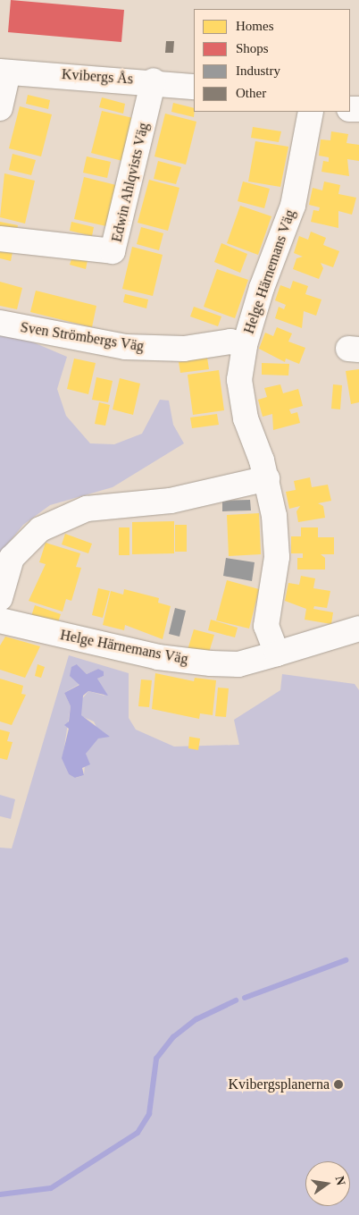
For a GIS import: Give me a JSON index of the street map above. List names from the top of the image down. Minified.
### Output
{"streets":{"street":["Kvibergs Ås","Edwin Ahlqvists Väg","Helge Härnemans Väg","Sven Strömbergs Väg"]},"crossings":[["Kvibergs Ås","Edwin Ahlqvists Väg"],["Helge Härnemans Väg","Sven Strömbergs Väg"]],"places":["Kvibergsplanerna"],"legend":["Homes","Shops","Industry","Other"],"north":"right"}
